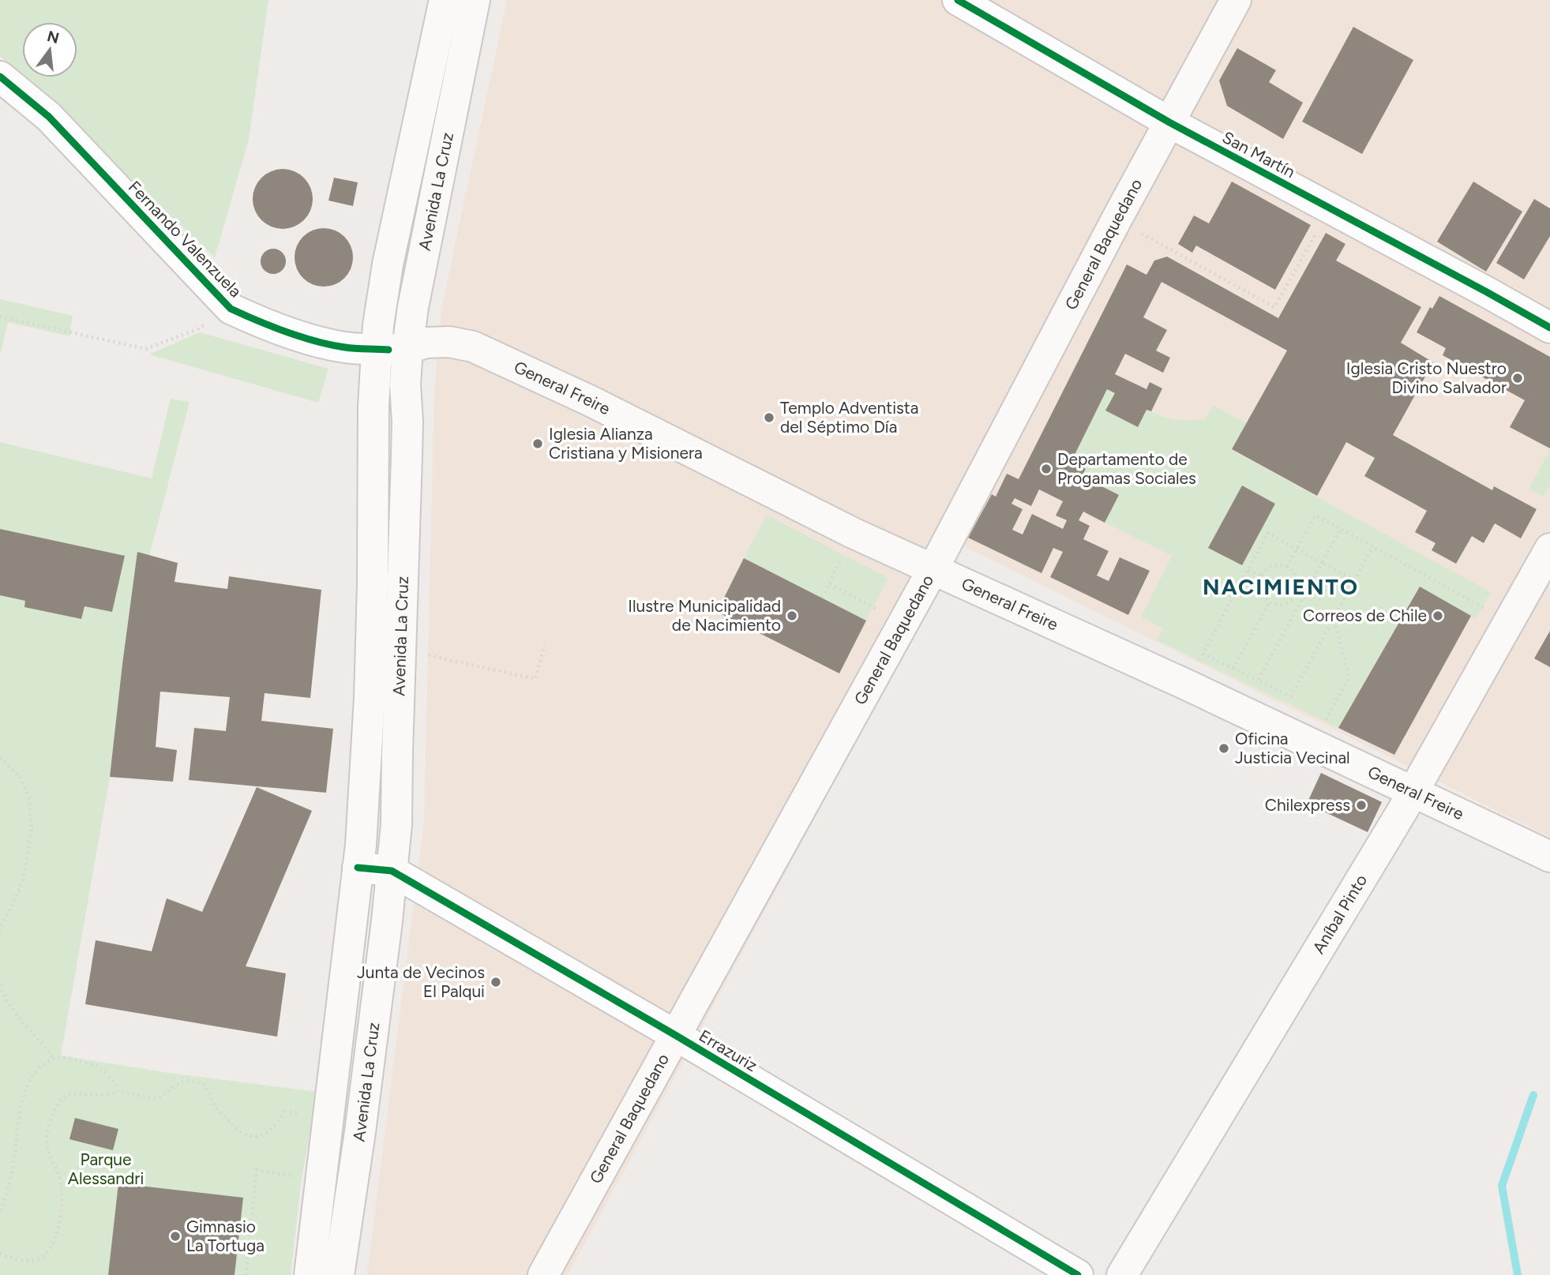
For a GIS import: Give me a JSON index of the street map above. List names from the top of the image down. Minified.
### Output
{"streets":{"main road":["Avenida La Cruz","General Baquedano","General Freire","Aníbal Pinto"],"street":["San Martín","Fernando Valenzuela","Errazuriz"]},"crossings":[["San Martín","General Baquedano"],["Avenida La Cruz","Fernando Valenzuela"],["Avenida La Cruz","General Freire"],["Avenida La Cruz","Errazuriz"],["Fernando Valenzuela","General Freire"],["General Baquedano","General Freire"],["General Baquedano","Errazuriz"],["General Freire","Aníbal Pinto"]],"districts":["NACIMIENTO"],"parks":["Parque Alessandri"],"places":["Iglesia Cristo Nuestro Divino Salvador","Templo Adventista del Séptimo Día","Iglesia Alianza Cristiana y Misionera","Departamento de Progamas Sociales","Ilustre Municipalidad de Nacimiento","Correos de Chile","Oficina Justicia Vecinal","Chilexpress","Junta de Vecinos El Palqui","Gimnasio La Tortuga"],"north":"top"}
